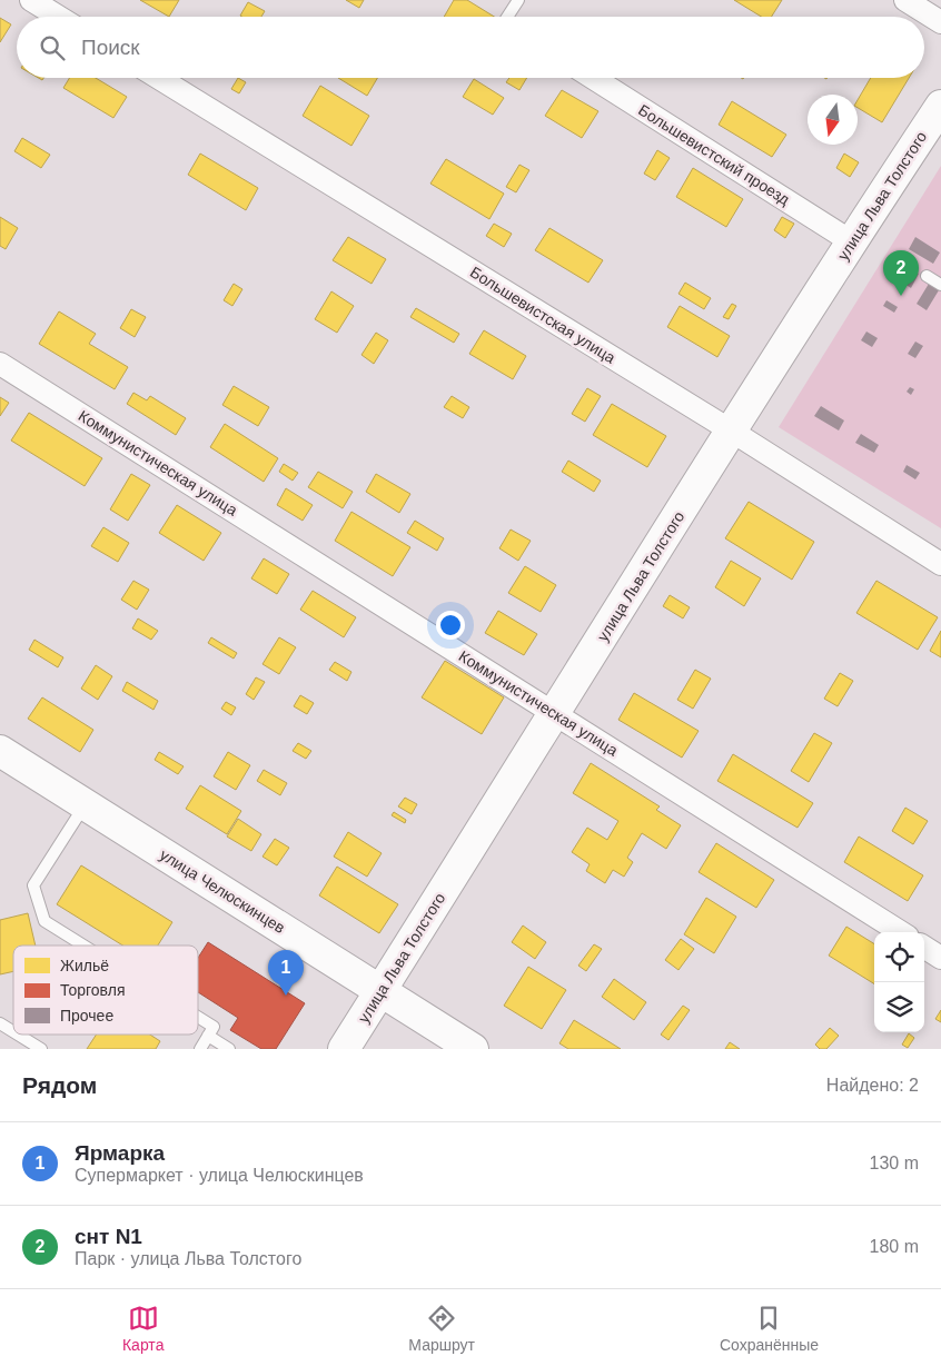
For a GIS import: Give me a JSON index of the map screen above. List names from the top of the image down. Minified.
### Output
{"streets":{"street":["Большевистский проезд","улица Льва Толстого","Большевистская улица","Коммунистическая улица","улица Челюскинцев"]},"crossings":[["Большевистский проезд","улица Льва Толстого"],["улица Льва Толстого","Большевистская улица"],["улица Льва Толстого","Коммунистическая улица"],["улица Льва Толстого","улица Челюскинцев"]],"legend":["Жильё","Торговля","Прочее"],"north":"bottom","page":{"search":"Поиск","pins":["2","1"],"heading":["Рядом","Найдено: 2"],"list":[{"mark":"1","name":"Ярмарка","note":"Супермаркет · улица Челюскинцев","value":"130 m"},{"mark":"2","name":"снт N1","note":"Парк · улица Льва Толстого","value":"180 m"}],"nav":["Карта","Маршрут","Сохранённые"]}}
